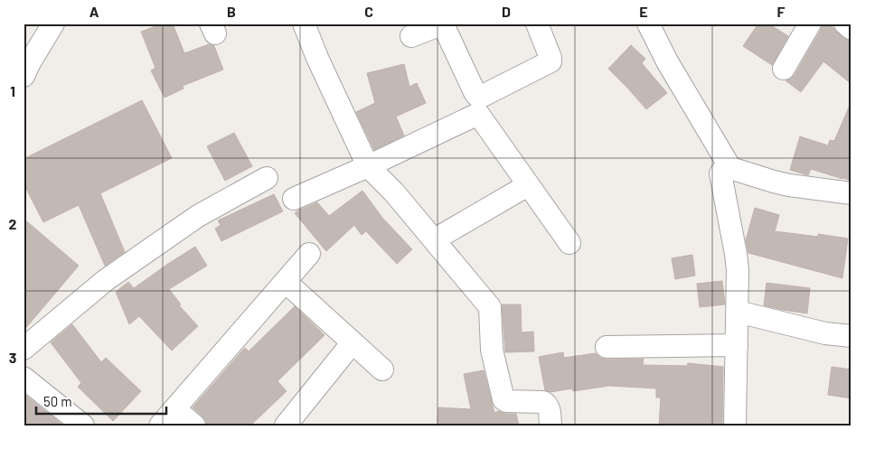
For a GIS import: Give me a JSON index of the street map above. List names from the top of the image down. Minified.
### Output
{"scale_bar":"50 m","grid":{"columns":["A","B","C","D","E","F"],"rows":["1","2","3"]}}
